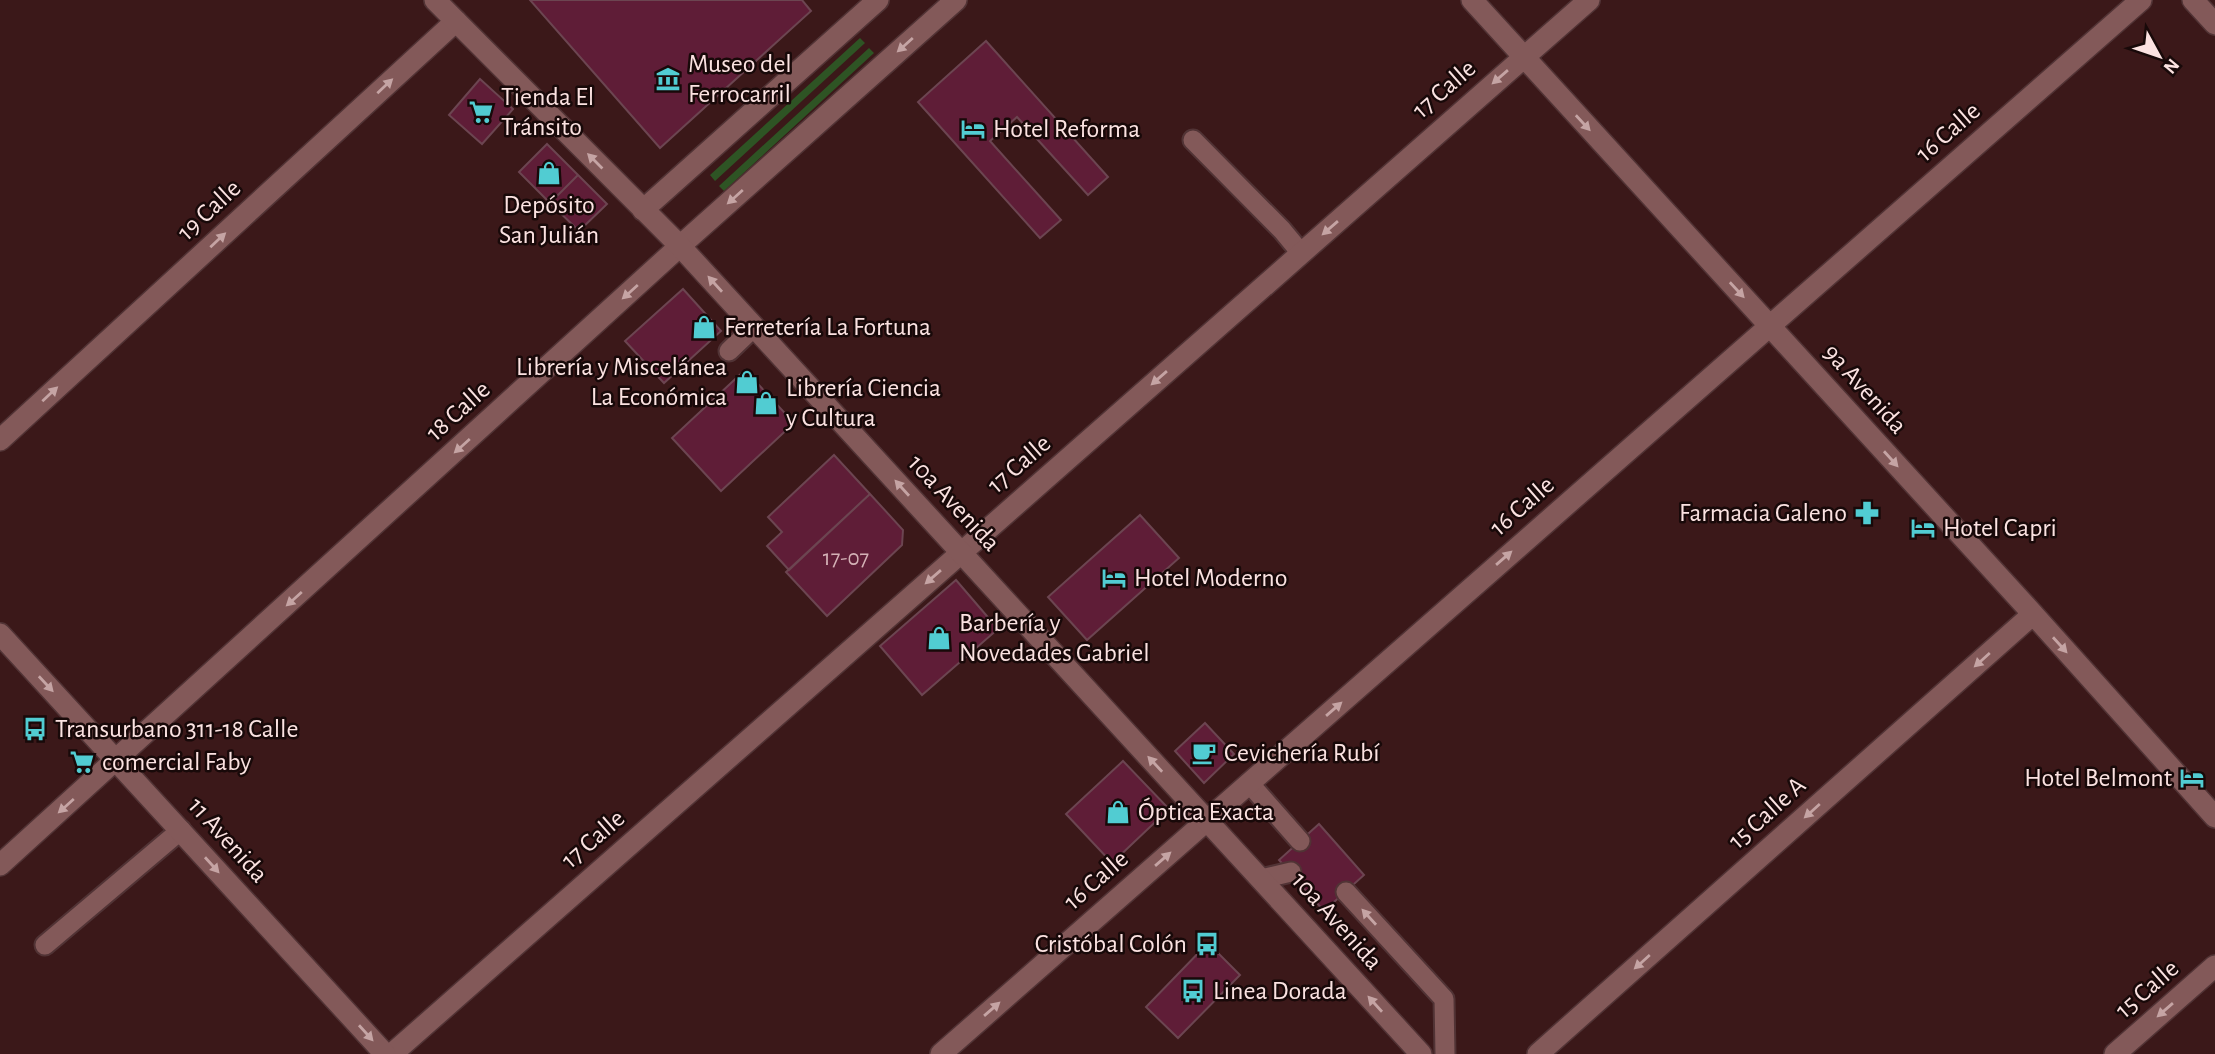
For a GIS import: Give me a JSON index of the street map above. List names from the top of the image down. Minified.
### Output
{"streets":{"street":["17 Calle","16 Calle","19 Calle","9a Avenida","18 Calle","10a Avenida","15 Calle A","11 Avenida","15 Calle"]},"crossings":[["17 Calle","9a Avenida"],["17 Calle","10a Avenida"],["16 Calle","9a Avenida"],["16 Calle","10a Avenida"],["19 Calle","10a Avenida"],["9a Avenida","15 Calle A"],["18 Calle","10a Avenida"],["18 Calle","11 Avenida"]],"one_way":["17 Calle","16 Calle","19 Calle","9a Avenida","18 Calle","10a Avenida","15 Calle A","11 Avenida","15 Calle"],"places":{"museum":["Museo del Ferrocarril"],"supermarket":["Tienda El Tránsito","comercial Faby"],"hotel":["Hotel Reforma","Hotel Capri","Hotel Moderno","Hotel Belmont"],"shop":["Depósito San Julián","Ferretería La Fortuna","Librería y Miscelánea La Económica","Librería Ciencia y Cultura","Barbería y Novedades Gabriel","Óptica Exacta"],"pharmacy":["Farmacia Galeno"],"bus stop":["Transurbano 311-18 Calle","Cristóbal Colón","Linea Dorada"],"cafe":["Cevichería Rubí"]},"house_numbers":["17-07"],"north":"bottom right"}
